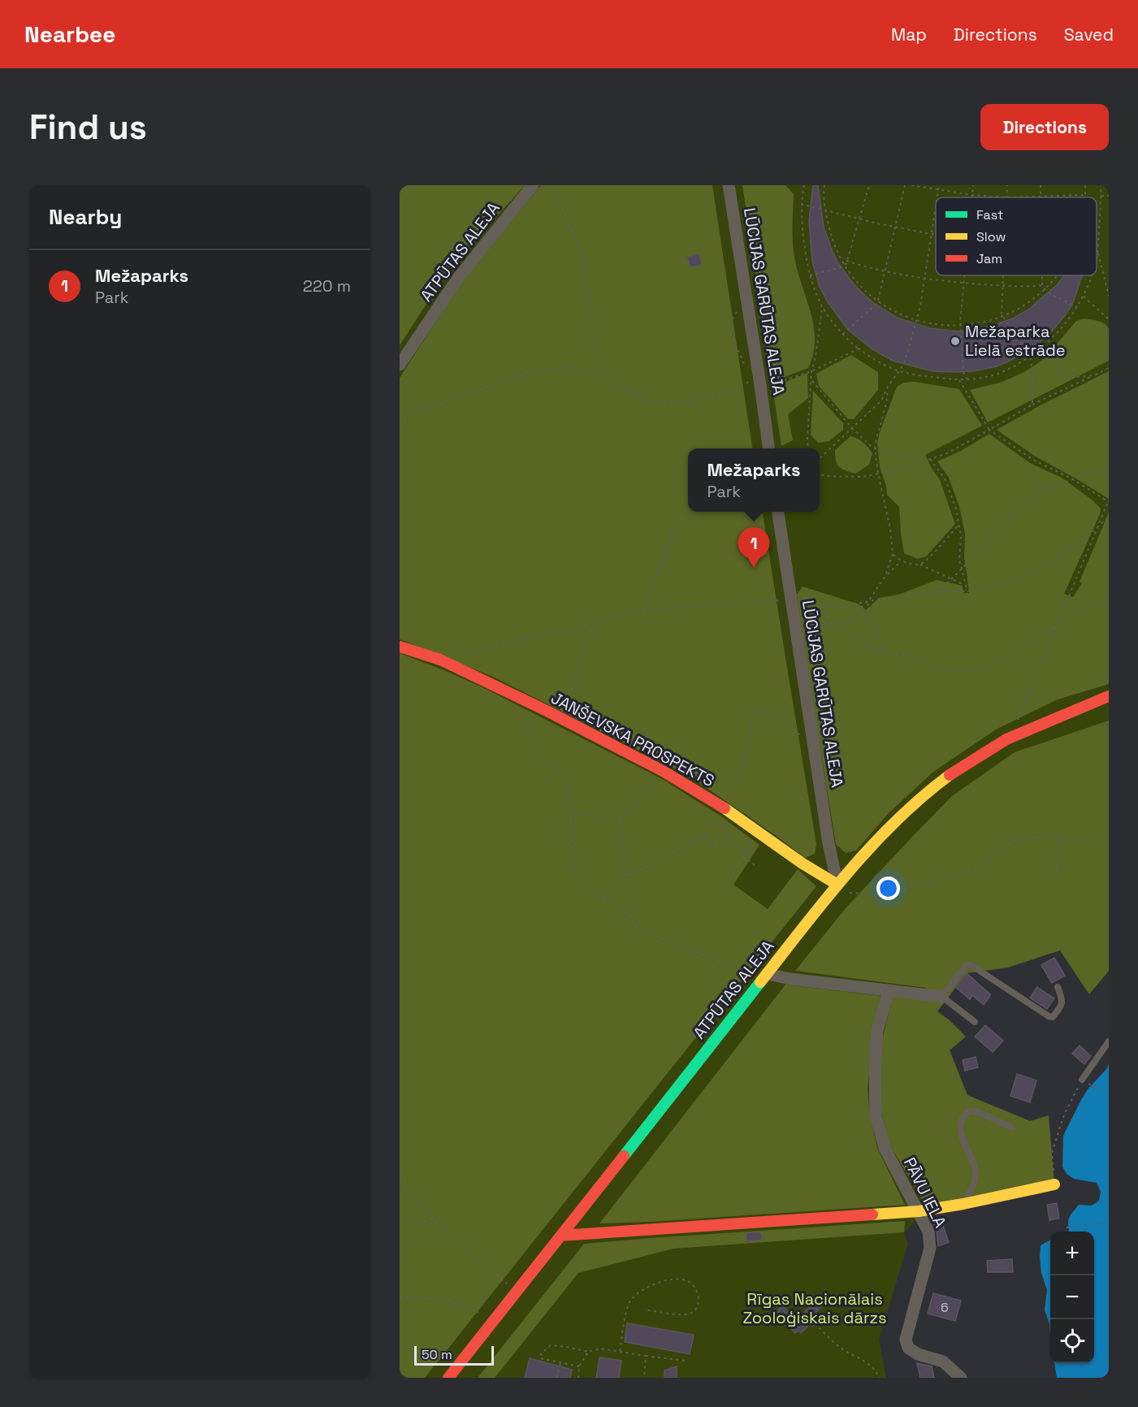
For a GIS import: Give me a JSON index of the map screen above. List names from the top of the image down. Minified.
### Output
{"streets":{"street":["ATPŪTAS ALEJA","LŪCIJAS GARŪTAS ALEJA","JANŠEVSKA PROSPEKTS","PĀVU IELA"]},"crossings":[["ATPŪTAS ALEJA","LŪCIJAS GARŪTAS ALEJA"],["ATPŪTAS ALEJA","JANŠEVSKA PROSPEKTS"],["LŪCIJAS GARŪTAS ALEJA","JANŠEVSKA PROSPEKTS"]],"parks":["Rīgas Nacionālais Zooloģiskais dārzs"],"places":["Mežaparka Lielā estrāde"],"house_numbers":["6"],"legend":["Fast","Slow","Jam"],"scale_bar":"50 m","page":{"header":"Nearbee","nav":["Map","Directions","Saved"],"buttons":"Directions","title":"Find us","heading":"Nearby","list":[{"mark":"1","name":"Mežaparks","note":"Park","value":"220 m"}],"popup":["Mežaparks","Park"],"pins":"1","map_buttons":["+","−"],"scale":"50 m"}}
